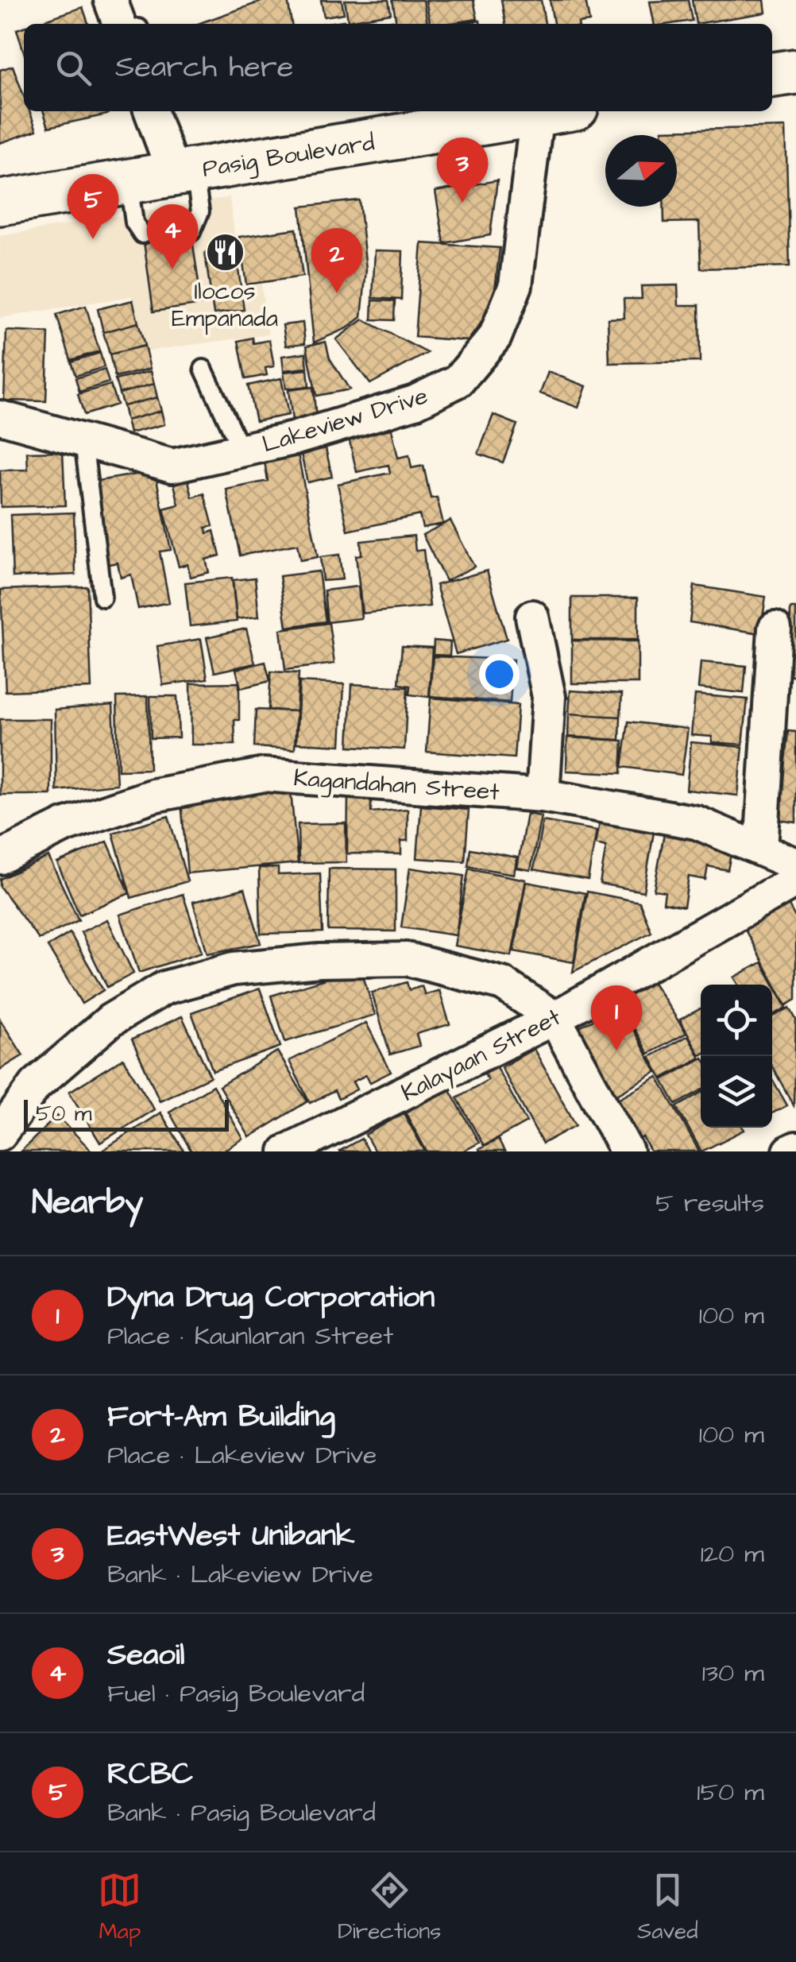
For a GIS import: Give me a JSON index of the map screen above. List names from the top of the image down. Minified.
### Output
{"streets":{"main road":["Pasig Boulevard"],"street":["Lakeview Drive","Kagandahan Street","Kalayaan Street"]},"places":{"restaurant":["Ilocos Empanada"]},"scale_bar":"50 m","north":"right","page":{"search":"Search here","pins":["3","5","4","2","1"],"scale":"50 m","heading":["Nearby","5 results"],"list":[{"mark":"1","name":"Dyna Drug Corporation","note":"Place · Kaunlaran Street","value":"100 m"},{"mark":"2","name":"Fort-Am Building","note":"Place · Lakeview Drive","value":"100 m"},{"mark":"3","name":"EastWest Unibank","note":"Bank · Lakeview Drive","value":"120 m"},{"mark":"4","name":"Seaoil","note":"Fuel · Pasig Boulevard","value":"130 m"},{"mark":"5","name":"RCBC","note":"Bank · Pasig Boulevard","value":"150 m"}],"nav":["Map","Directions","Saved"]}}
